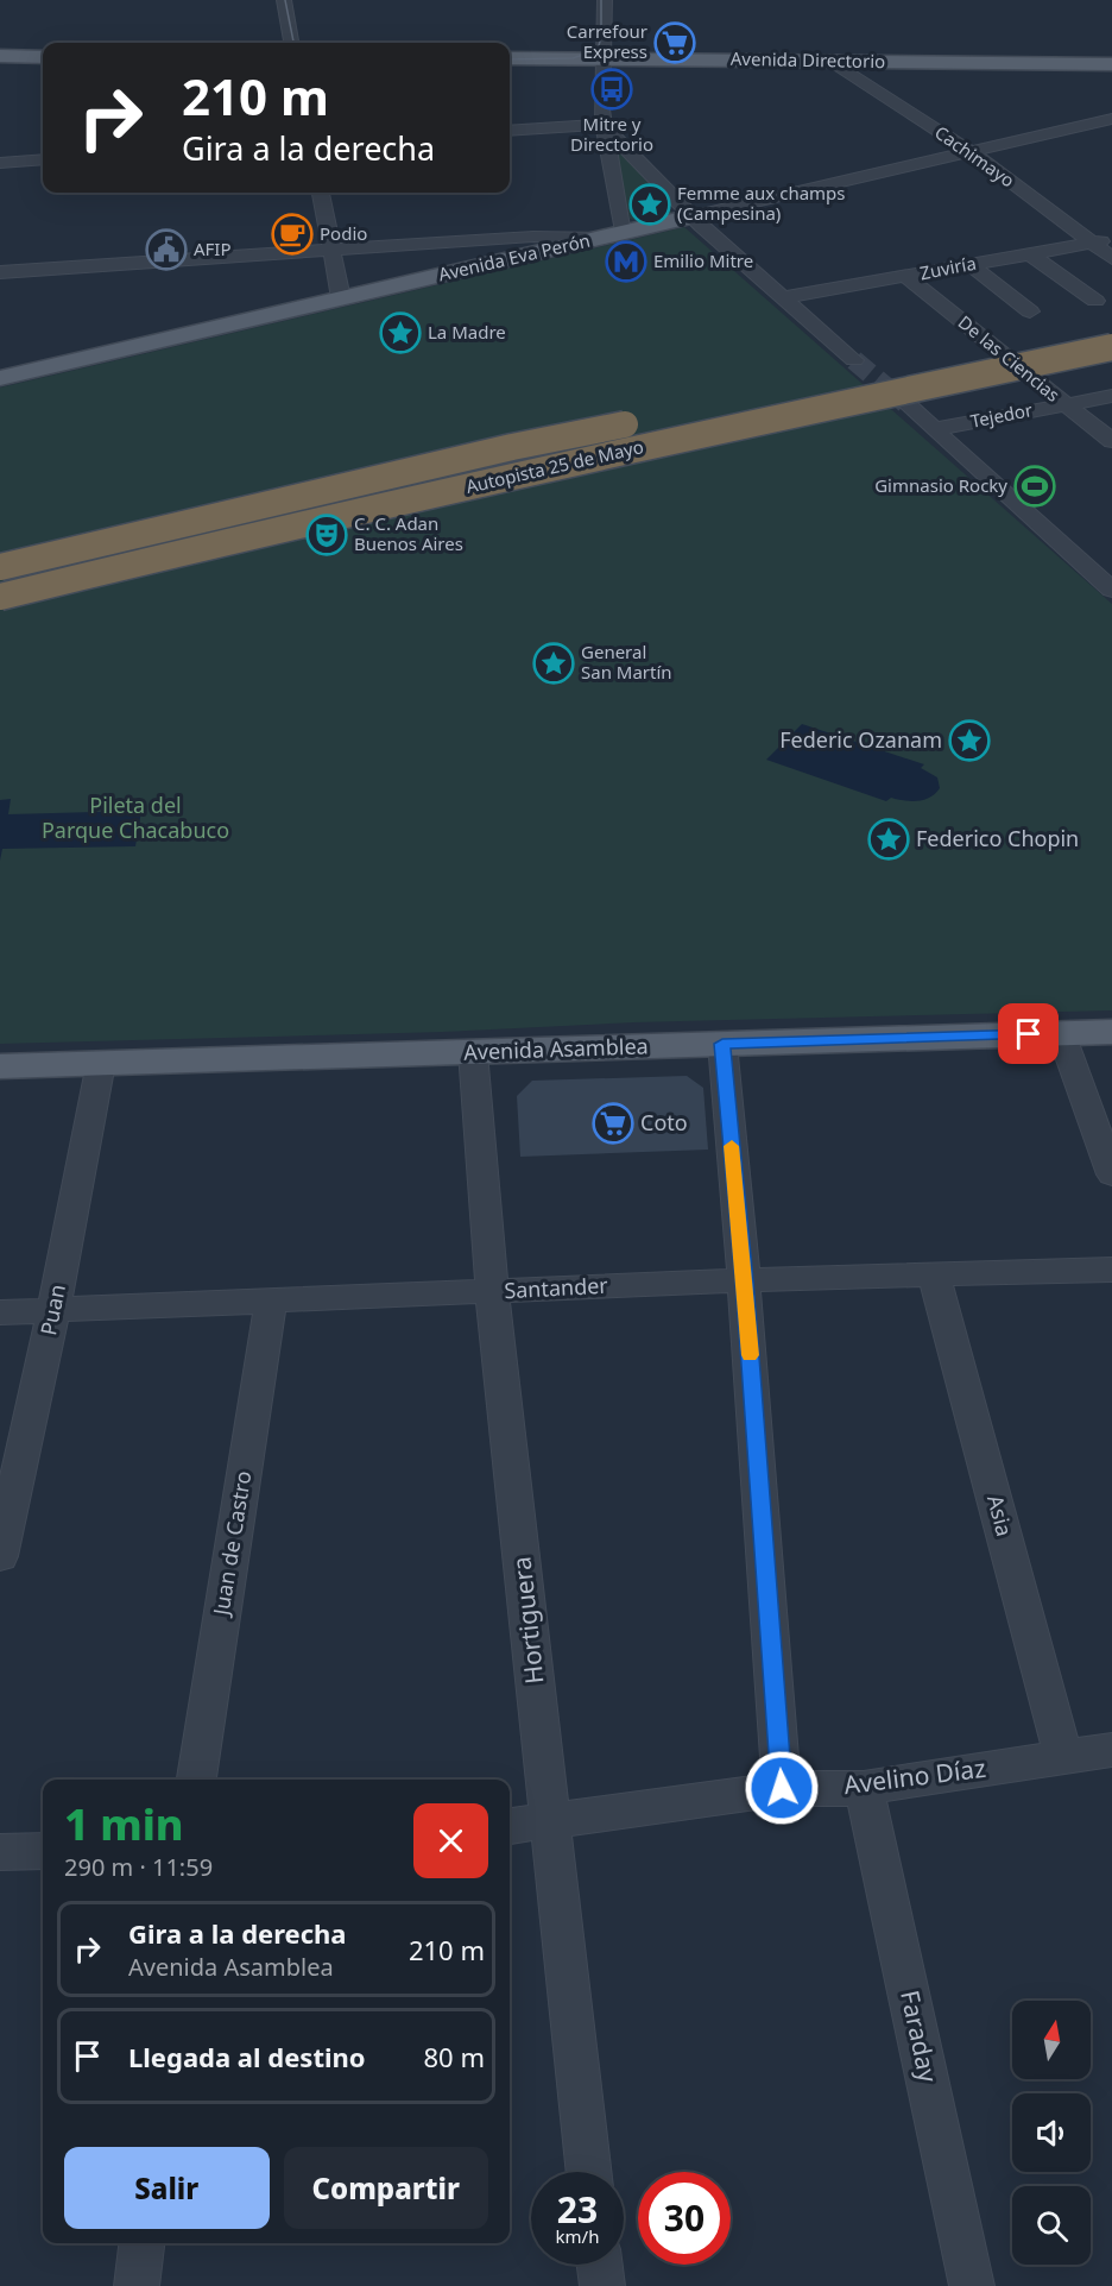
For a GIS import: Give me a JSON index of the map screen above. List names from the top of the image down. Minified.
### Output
{"streets":{"highway":["Autopista 25 de Mayo"],"main road":["Avenida Directorio","Avenida Eva Perón","Avenida Asamblea"],"street":["Cachimayo","Zuviría","De las Ciencias","Tejedor","Santander","Puan","Asia","Juan de Castro","Hortiguera","Avelino Díaz","Faraday"]},"crossings":[["Avenida Directorio","Cachimayo"],["Cachimayo","Avenida Eva Perón"],["Cachimayo","Zuviría"],["Zuviría","De las Ciencias"],["De las Ciencias","Tejedor"],["Avenida Asamblea","Puan"],["Avenida Asamblea","Hortiguera"],["Santander","Puan"],["Santander","Asia"],["Santander","Juan de Castro"],["Santander","Hortiguera"],["Asia","Avelino Díaz"],["Hortiguera","Avelino Díaz"],["Avelino Díaz","Faraday"]],"parks":["Pileta del Parque Chacabuco"],"places":{"supermarket":["Carrefour Express","Coto"],"bus stop":["Mitre y Directorio"],"place":["Femme aux champs (Campesina)","La Madre","General San Martín","Federic Ozanam","Federico Chopin"],"cafe":["Podio"],"public building":["AFIP"],"metro station":["Emilio Mitre"],"sports":["Gimnasio Rocky"],"theatre":["C. C. Adan Buenos Aires"]},"north":"top","page":{"turn":["210 m","Gira a la derecha"],"heading":["1 min","290 m · 11:59"],"list":[{"name":"Gira a la derecha","note":"Avenida Asamblea","value":"210 m"},{"name":"Llegada al destino","value":"80 m"}],"buttons":["Salir","Compartir"],"speed":"23 km/h","limit":"30"}}
